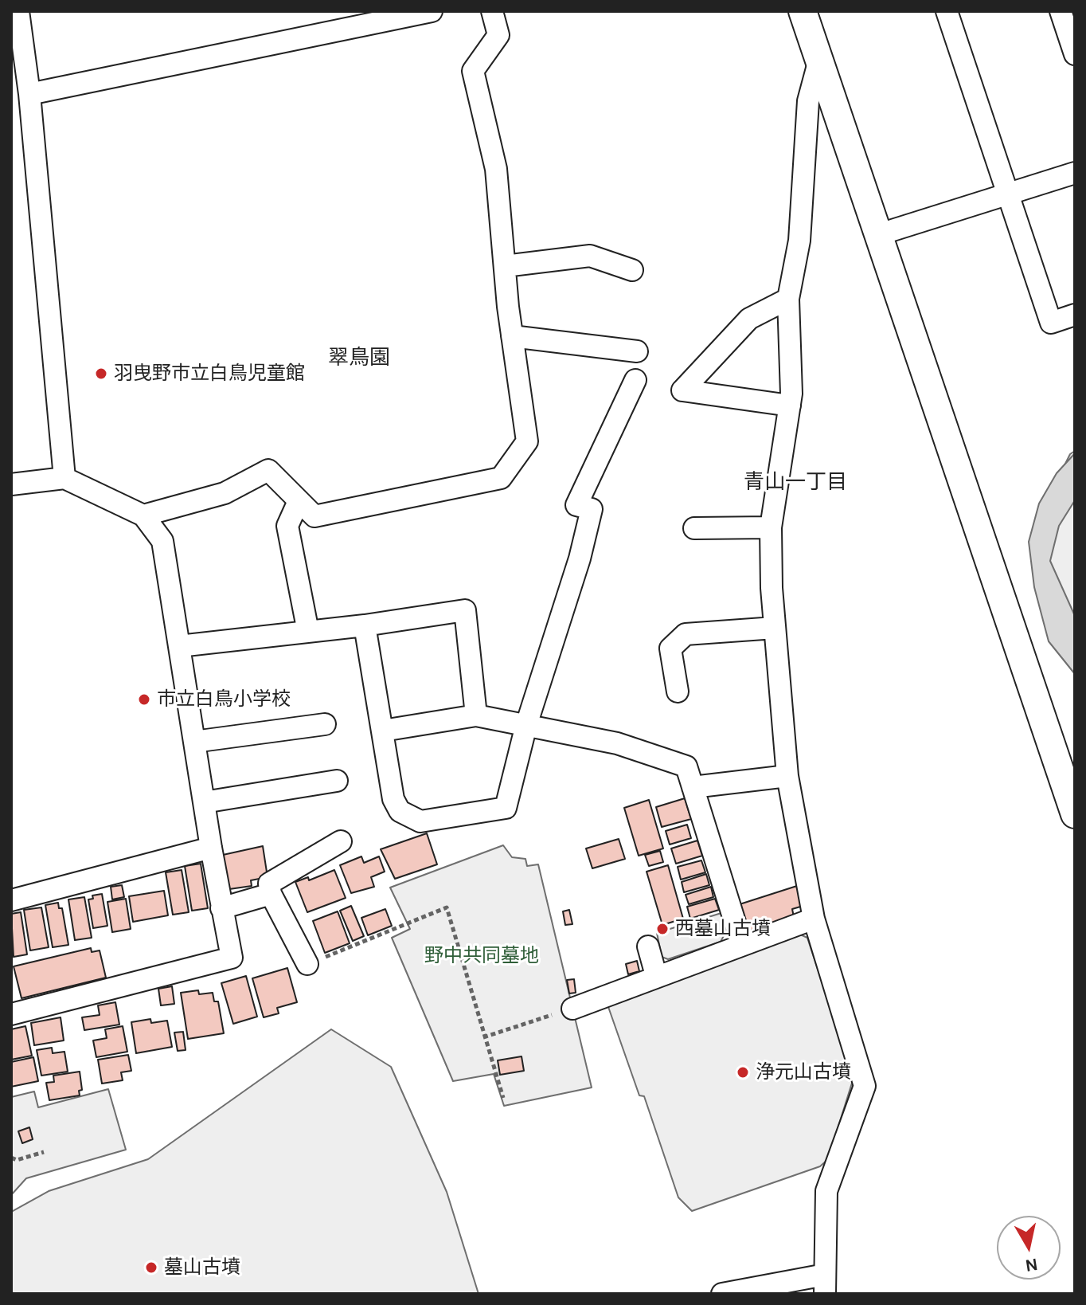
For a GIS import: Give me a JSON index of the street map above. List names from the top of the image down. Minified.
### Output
{"districts":["翠鳥園","青山一丁目"],"parks":["野中共同墓地"],"places":["羽曳野市立白鳥児童館","市立白鳥小学校","西墓山古墳","浄元山古墳","墓山古墳"],"north":"bottom"}
